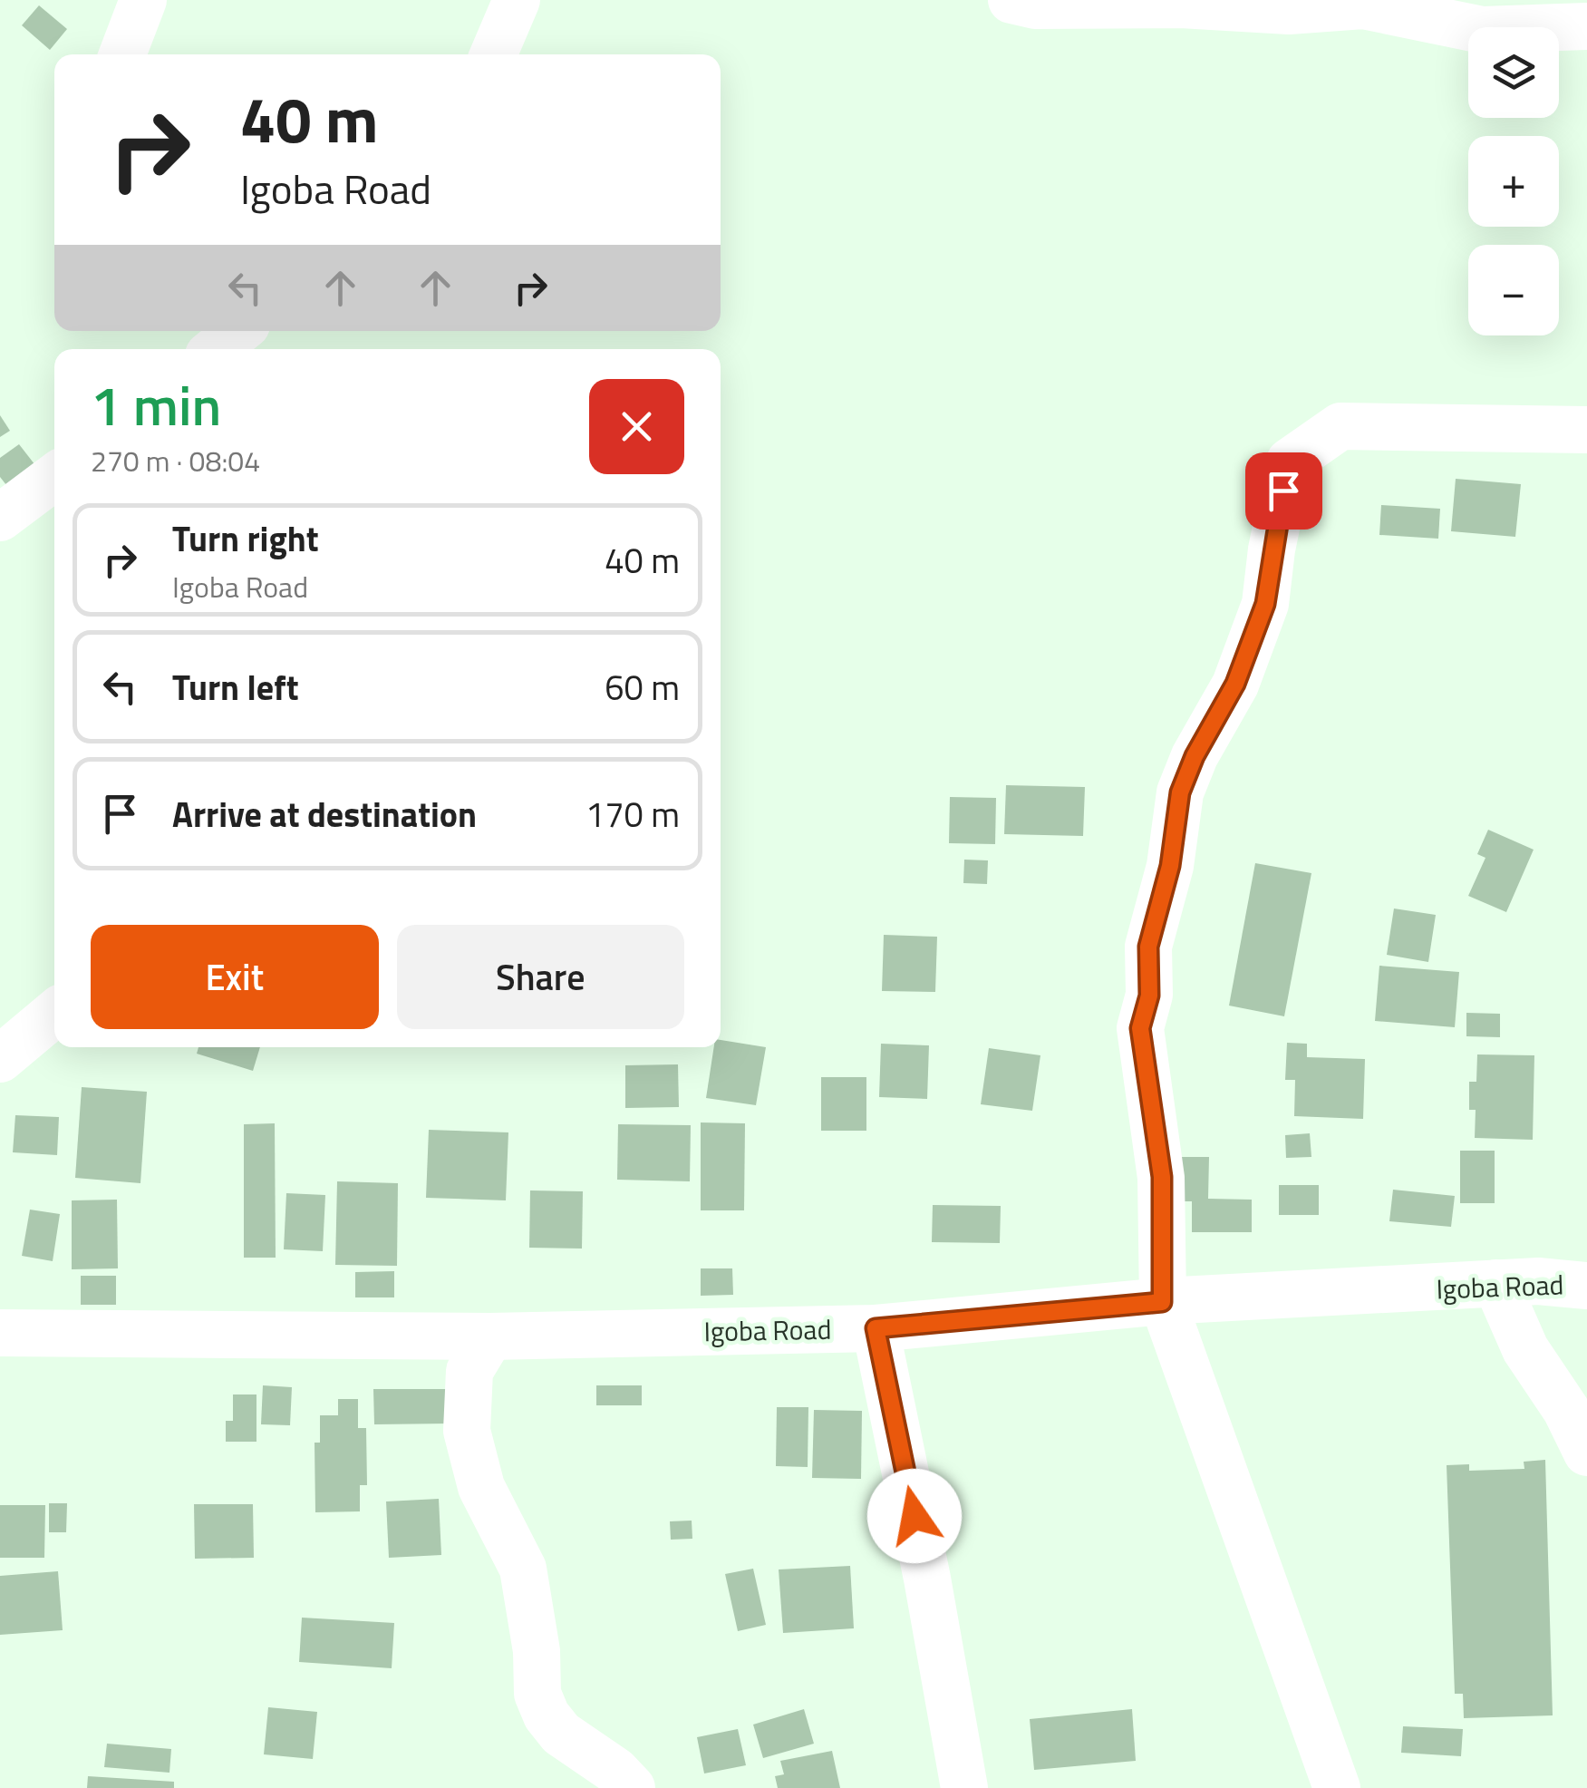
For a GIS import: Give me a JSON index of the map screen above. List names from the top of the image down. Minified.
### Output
{"streets":{"street":["Igoba Road"]},"page":{"map_buttons":["+","−"],"turn":["40 m","Igoba Road"],"heading":["1 min","270 m · 08:04"],"list":[{"name":"Turn right","note":"Igoba Road","value":"40 m"},{"name":"Turn left","value":"60 m"},{"name":"Arrive at destination","value":"170 m"}],"buttons":["Exit","Share"]}}
